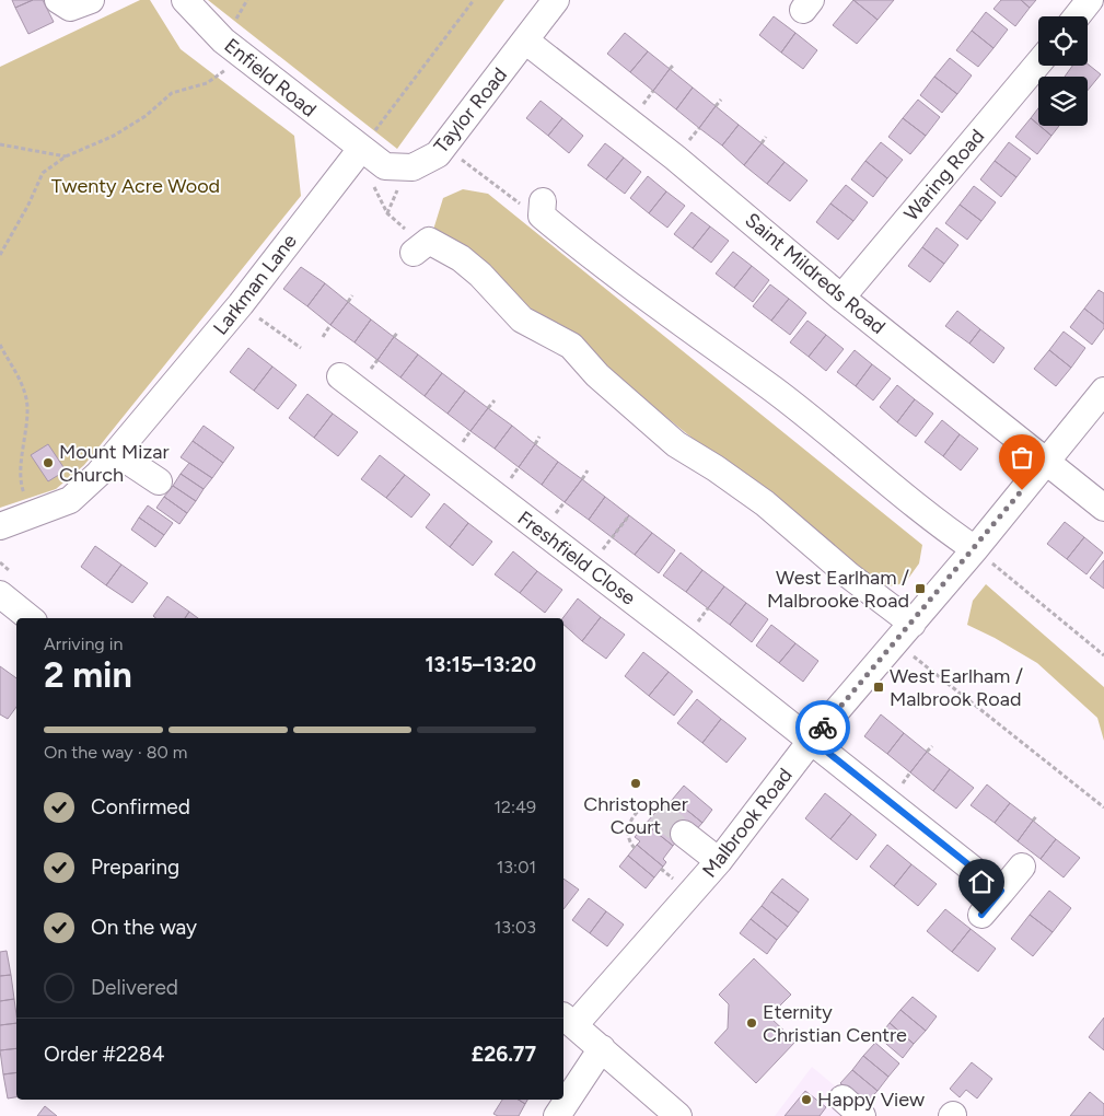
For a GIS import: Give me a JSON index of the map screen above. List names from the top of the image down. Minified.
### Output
{"streets":{"street":["Enfield Road","Taylor Road","Waring Road","Saint Mildreds Road","Larkman Lane","Freshfield Close","Malbrook Road"]},"crossings":[["Enfield Road","Taylor Road"],["Enfield Road","Larkman Lane"],["Taylor Road","Saint Mildreds Road"],["Taylor Road","Larkman Lane"],["Waring Road","Saint Mildreds Road"],["Saint Mildreds Road","Malbrook Road"],["Freshfield Close","Malbrook Road"]],"parks":["Twenty Acre Wood"],"places":{"other":["Mount Mizar Church","Christopher Court","Eternity Christian Centre","Happy View"],"transit":["West Earlham / Malbrooke Road","West Earlham / Malbrook Road"]},"page":{"heading":["2 min","Arriving in","13:15–13:20"],"panel":["Order #2284","£26.77"],"bar":"On the way · 80 m","list":[["Confirmed","12:49"],["Preparing","13:01"],["On the way","13:03"],"Delivered"]}}
